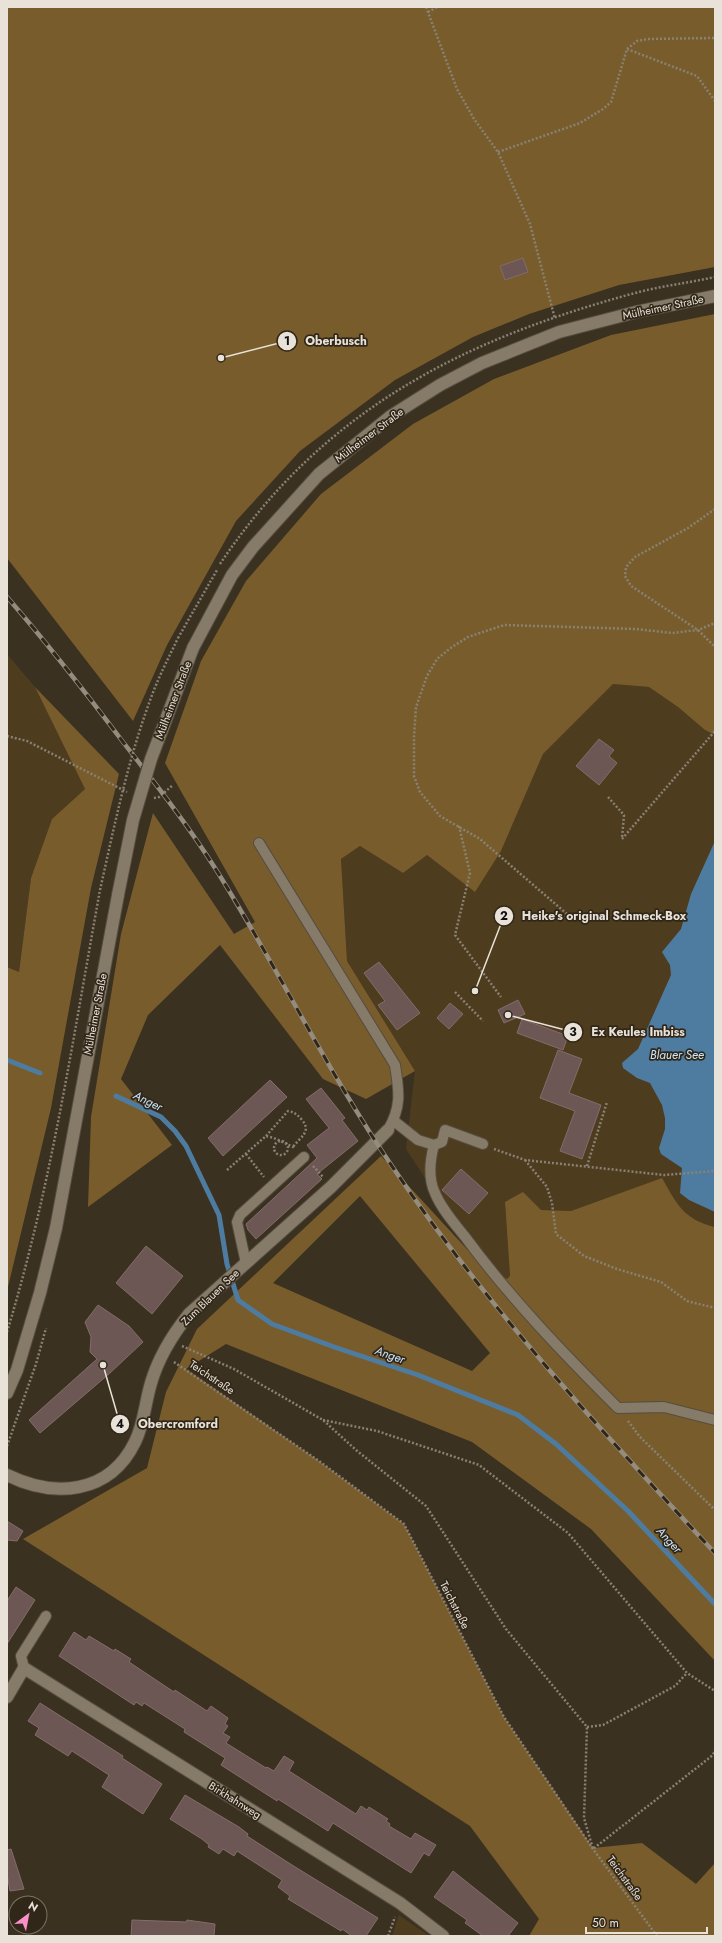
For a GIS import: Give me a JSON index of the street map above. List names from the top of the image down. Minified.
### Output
{"streets":{"main road":["Mülheimer Straße","Zum Blauen See","Birkhahnweg"],"path":["Teichstraße"]},"crossings":[["Zum Blauen See","Teichstraße"]],"water":["Blauer See","Anger"],"places":["Oberbusch","Heike's original Schmeck-Box","Ex Keules Imbiss","Obercromford"],"scale_bar":"50 m","north":"top right"}
